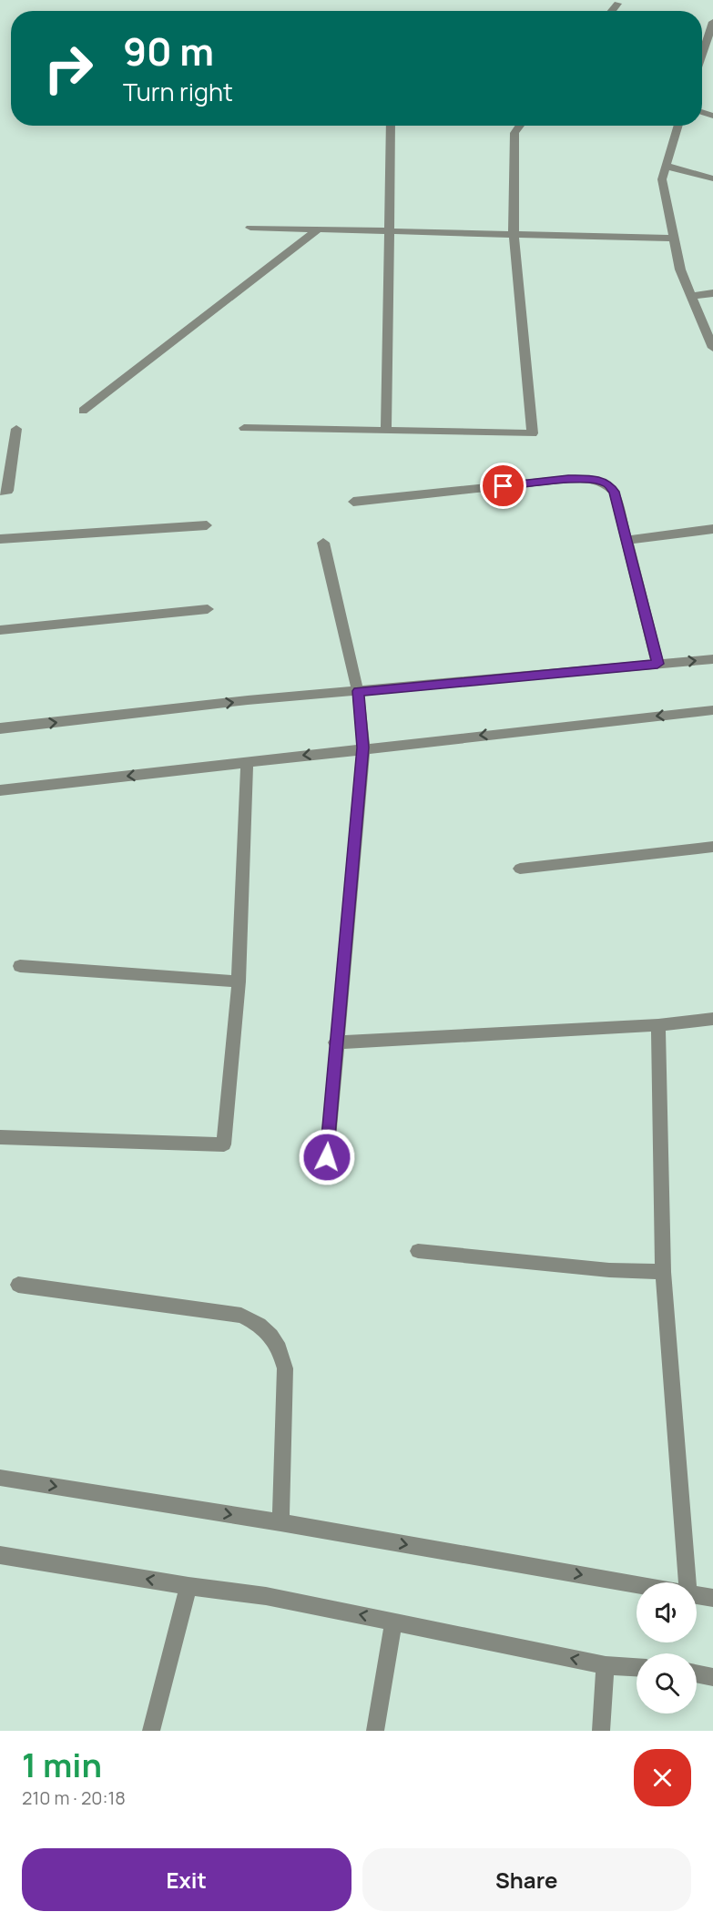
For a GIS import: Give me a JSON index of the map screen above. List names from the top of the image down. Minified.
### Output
{"page":{"turn":["90 m","Turn right"],"heading":["1 min","210 m · 20:18"],"buttons":["Exit","Share"]}}
